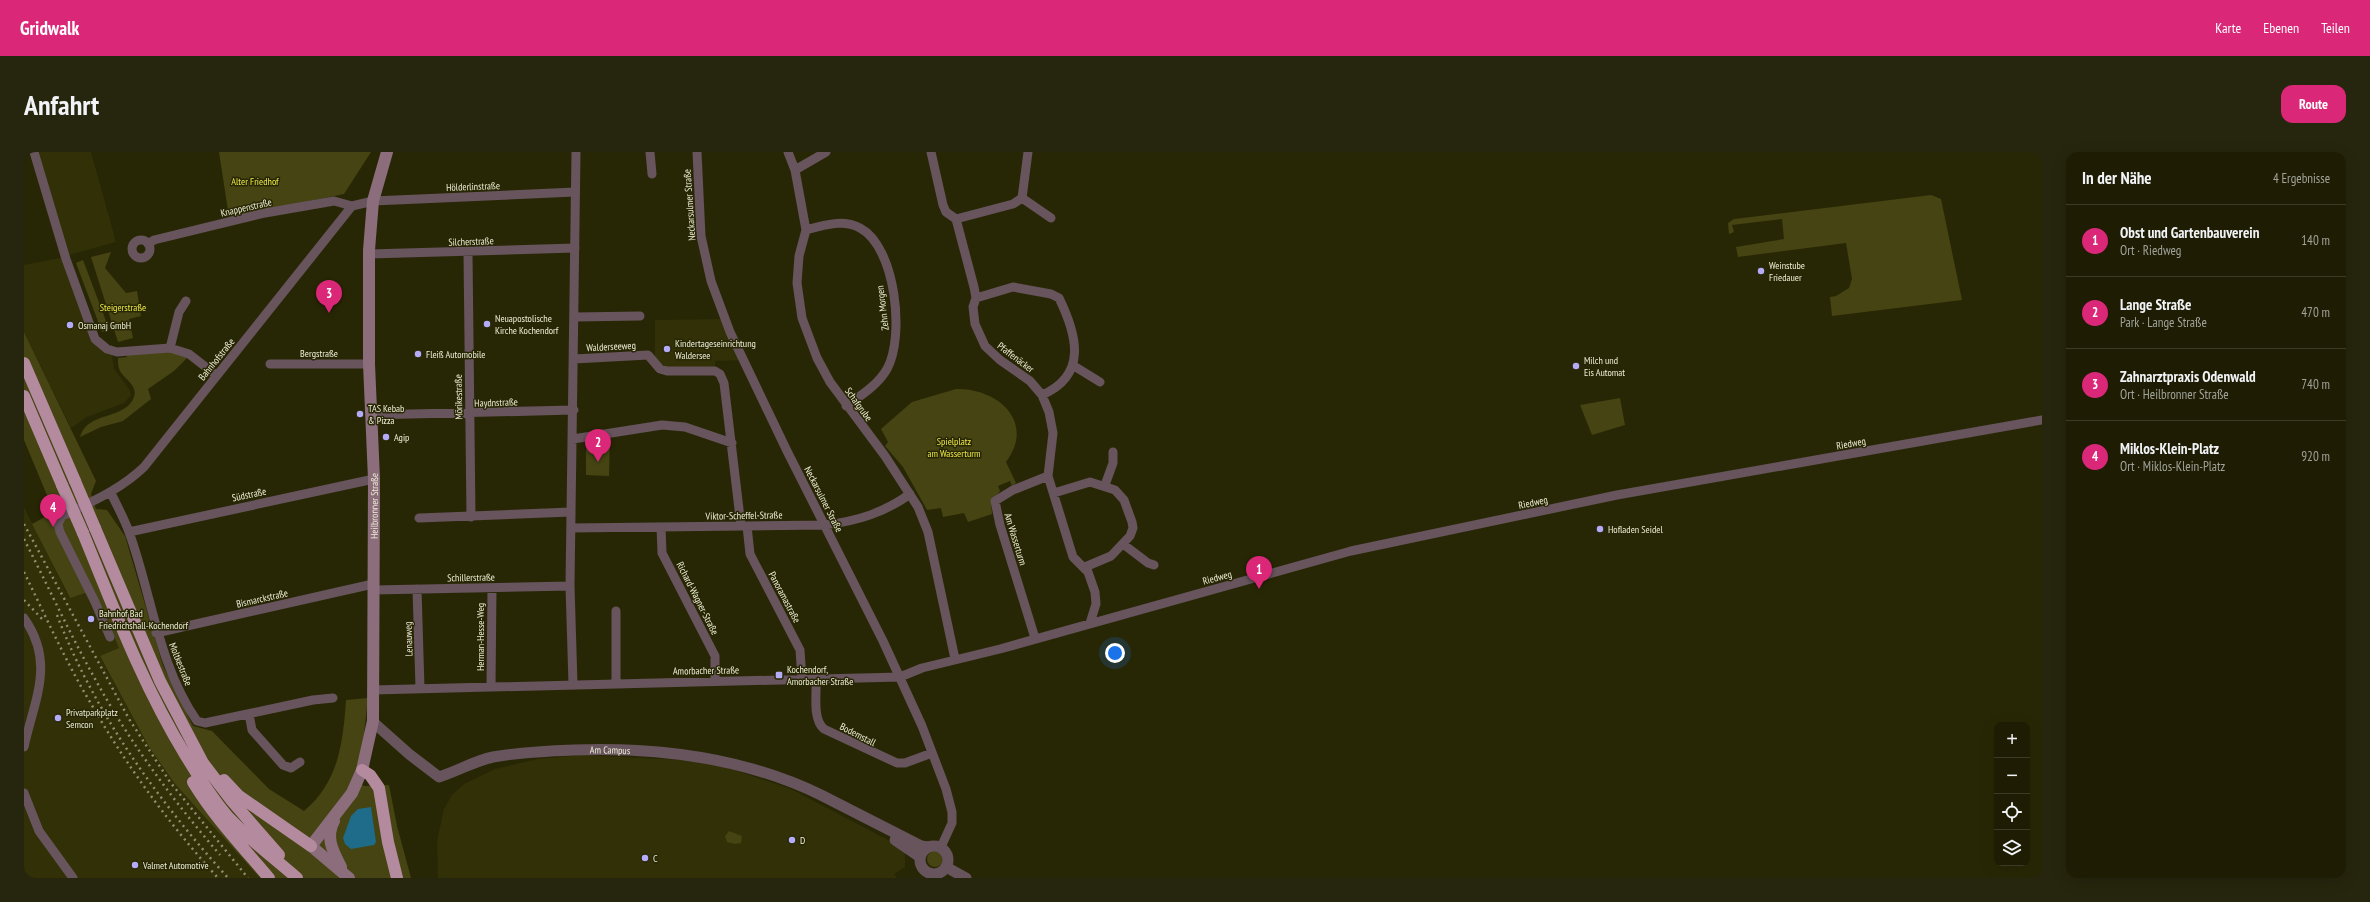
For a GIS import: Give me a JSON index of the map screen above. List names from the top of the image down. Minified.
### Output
{"streets":{"main road":["Heilbronner Straße"],"street":["Hölderlinstraße","Neckarsulmer Straße","Knappenstraße","Silcherstraße","Zehn Morgen","Walderseeweg","Bergstraße","Pfaffenäcker","Bahnhofstraße","Mörikestraße","Haydnstraße","Schafgrube","Riedweg","Südstraße","Viktor-Scheffel-Straße","Am Wasserturm","Schillerstraße","Panoramastraße","Bismarckstraße","Richard-Wagner-Straße","Herman-Hesse-Weg","Lenauweg","Moltkestraße","Amorbacher Straße","Bodemstall","Am Campus"]},"crossings":[["Hölderlinstraße","Heilbronner Straße"],["Neckarsulmer Straße","Viktor-Scheffel-Straße"],["Neckarsulmer Straße","Amorbacher Straße"],["Neckarsulmer Straße","Bodemstall"],["Neckarsulmer Straße","Am Campus"],["Knappenstraße","Bahnhofstraße"],["Silcherstraße","Mörikestraße"],["Silcherstraße","Heilbronner Straße"],["Zehn Morgen","Schafgrube"],["Walderseeweg","Panoramastraße"],["Bergstraße","Heilbronner Straße"],["Pfaffenäcker","Riedweg"],["Pfaffenäcker","Am Wasserturm"],["Bahnhofstraße","Moltkestraße"],["Mörikestraße","Haydnstraße"],["Haydnstraße","Heilbronner Straße"],["Schafgrube","Viktor-Scheffel-Straße"],["Schafgrube","Amorbacher Straße"],["Riedweg","Am Wasserturm"],["Riedweg","Amorbacher Straße"],["Südstraße","Heilbronner Straße"],["Südstraße","Moltkestraße"],["Heilbronner Straße","Schillerstraße"],["Heilbronner Straße","Bismarckstraße"],["Heilbronner Straße","Amorbacher Straße"],["Heilbronner Straße","Am Campus"],["Viktor-Scheffel-Straße","Panoramastraße"],["Viktor-Scheffel-Straße","Richard-Wagner-Straße"],["Am Wasserturm","Amorbacher Straße"],["Schillerstraße","Bismarckstraße"],["Schillerstraße","Herman-Hesse-Weg"],["Schillerstraße","Lenauweg"],["Panoramastraße","Amorbacher Straße"],["Bismarckstraße","Moltkestraße"],["Richard-Wagner-Straße","Amorbacher Straße"],["Herman-Hesse-Weg","Amorbacher Straße"],["Lenauweg","Amorbacher Straße"],["Amorbacher Straße","Bodemstall"]],"parks":["Alter Friedhof","Steigerstraße","Spielplatz am Wasserturm"],"places":{"other":["Weinstube Friedauer","Neuapostolische Kirche Kochendorf","Osmanaj GmbH","Kindertageseinrichtung Waldersee","Fleiß Automobile","Milch und Eis Automat","TAS Kebab & Pizza","Agip","Hofladen Seidel","Bahnhof Bad Friedrichshall-Kochendorf","Privatparkplatz Semcon","D","C","Valmet Automotive"],"transit":["Kochendorf, Amorbacher Straße"]},"page":{"header":"Gridwalk","nav":["Karte","Ebenen","Teilen"],"buttons":"Route","title":"Anfahrt","heading":["In der Nähe","4 Ergebnisse"],"list":[{"mark":"1","name":"Obst und Gartenbauverein","note":"Ort · Riedweg","value":"140 m"},{"mark":"2","name":"Lange Straße","note":"Park · Lange Straße","value":"470 m"},{"mark":"3","name":"Zahnarztpraxis Odenwald","note":"Ort · Heilbronner Straße","value":"740 m"},{"mark":"4","name":"Miklos-Klein-Platz","note":"Ort · Miklos-Klein-Platz","value":"920 m"}],"pins":["3","2","4","1"],"map_buttons":["+","−"]}}
